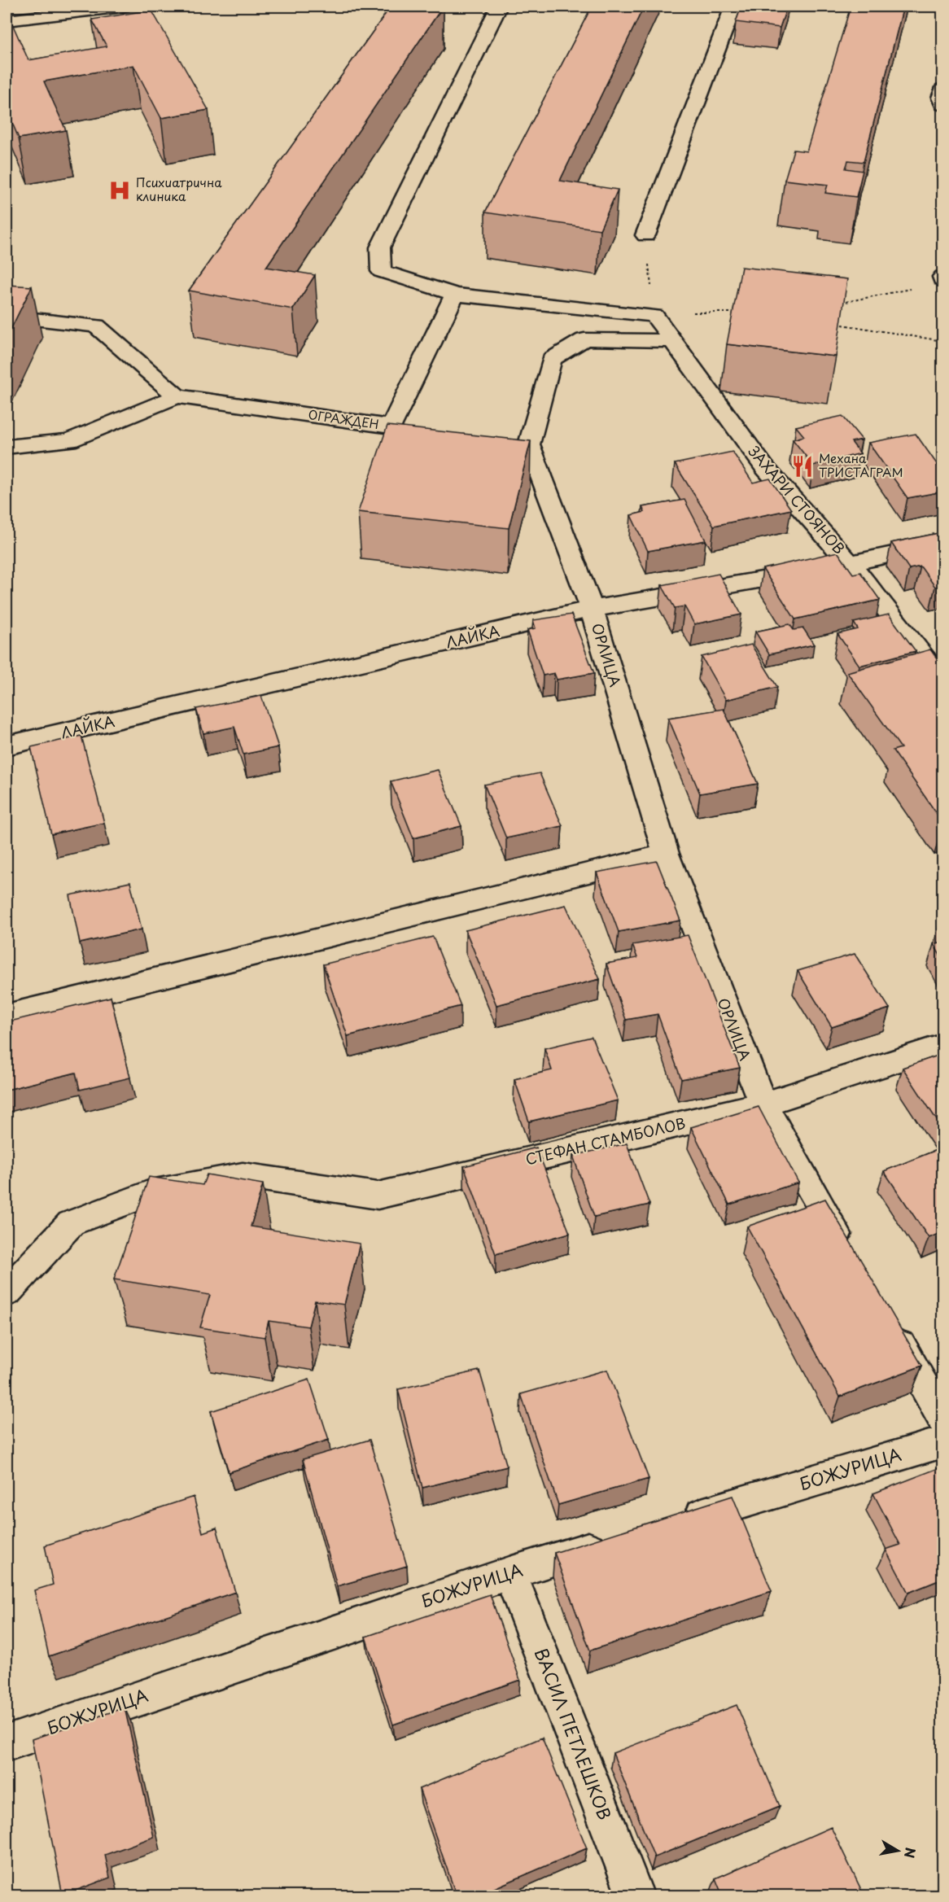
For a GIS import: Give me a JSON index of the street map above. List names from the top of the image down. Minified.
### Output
{"streets":{"street":["ОГРАЖДЕН","ЗАХАРИ СТОЯНОВ","ЛАЙКА","ОРЛИЦА","СТЕФАН СТАМБОЛОВ","БОЖУРИЦА","ВАСИЛ ПЕТЛЕШКОВ"]},"crossings":[["ЗАХАРИ СТОЯНОВ","ЛАЙКА"],["ЗАХАРИ СТОЯНОВ","ОРЛИЦА"],["ЛАЙКА","ОРЛИЦА"],["ОРЛИЦА","СТЕФАН СТАМБОЛОВ"],["БОЖУРИЦА","ВАСИЛ ПЕТЛЕШКОВ"]],"places":{"hospital":["Психиатрична клиника"],"restaurant":["Механа ТРИСТАГРАМ"]},"north":"right"}
